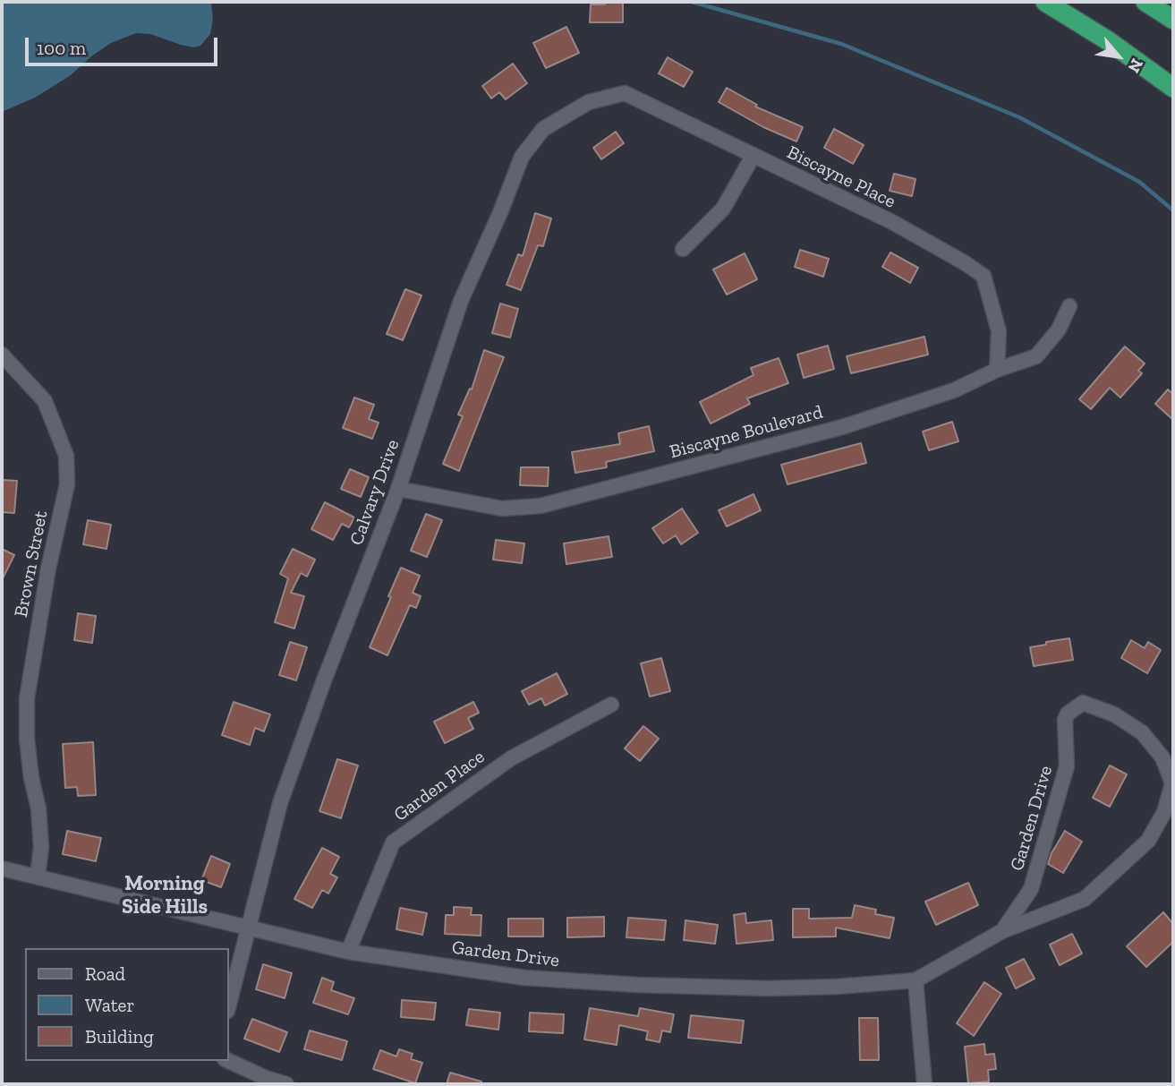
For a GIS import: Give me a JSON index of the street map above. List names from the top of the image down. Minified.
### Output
{"streets":{"street":["Biscayne Place","Biscayne Boulevard","Calvary Drive","Brown Street","Garden Place","Garden Drive"]},"crossings":[["Biscayne Place","Biscayne Boulevard"],["Biscayne Place","Calvary Drive"],["Biscayne Boulevard","Calvary Drive"],["Calvary Drive","Garden Drive"],["Brown Street","Garden Drive"],["Garden Place","Garden Drive"]],"districts":["Morning Side Hills"],"legend":["Road","Water","Building"],"scale_bar":"100 m","north":"bottom right"}
